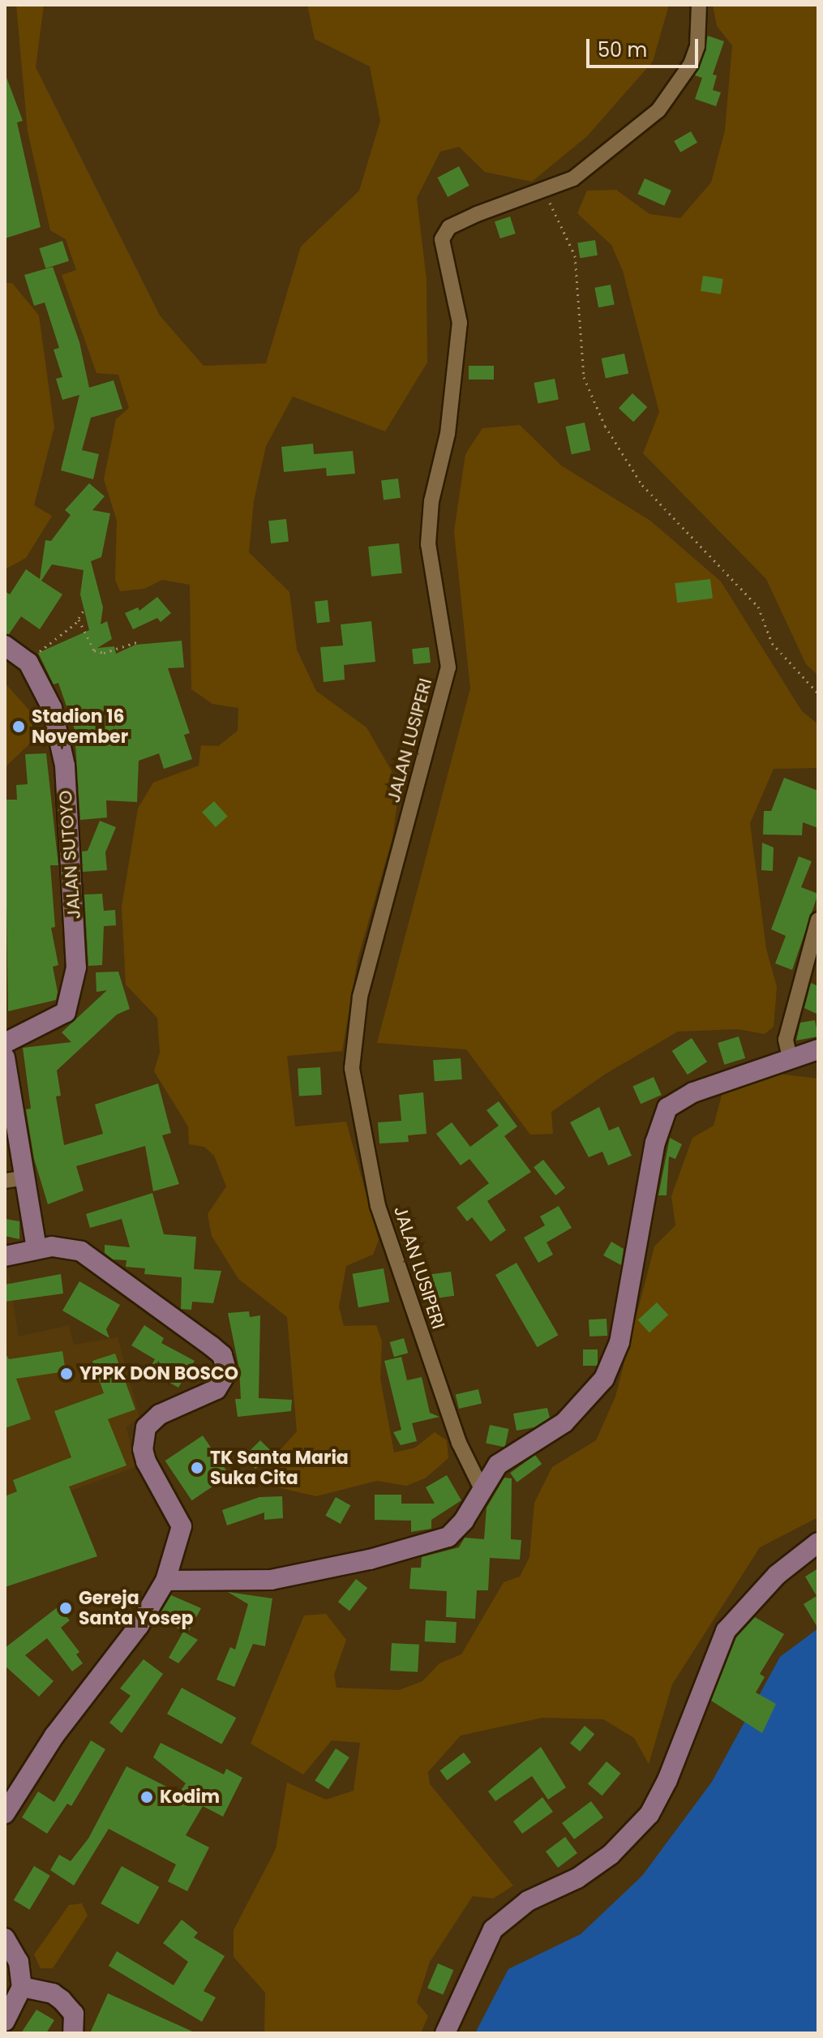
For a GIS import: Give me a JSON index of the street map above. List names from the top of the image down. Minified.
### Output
{"streets":{"main road":["JALAN SUTOYO"],"street":["JALAN LUSIPERI"]},"places":["Stadion 16 November","YPPK DON BOSCO","TK Santa Maria Suka Cita","Gereja Santa Yosep","Kodim"],"scale_bar":"50 m"}
